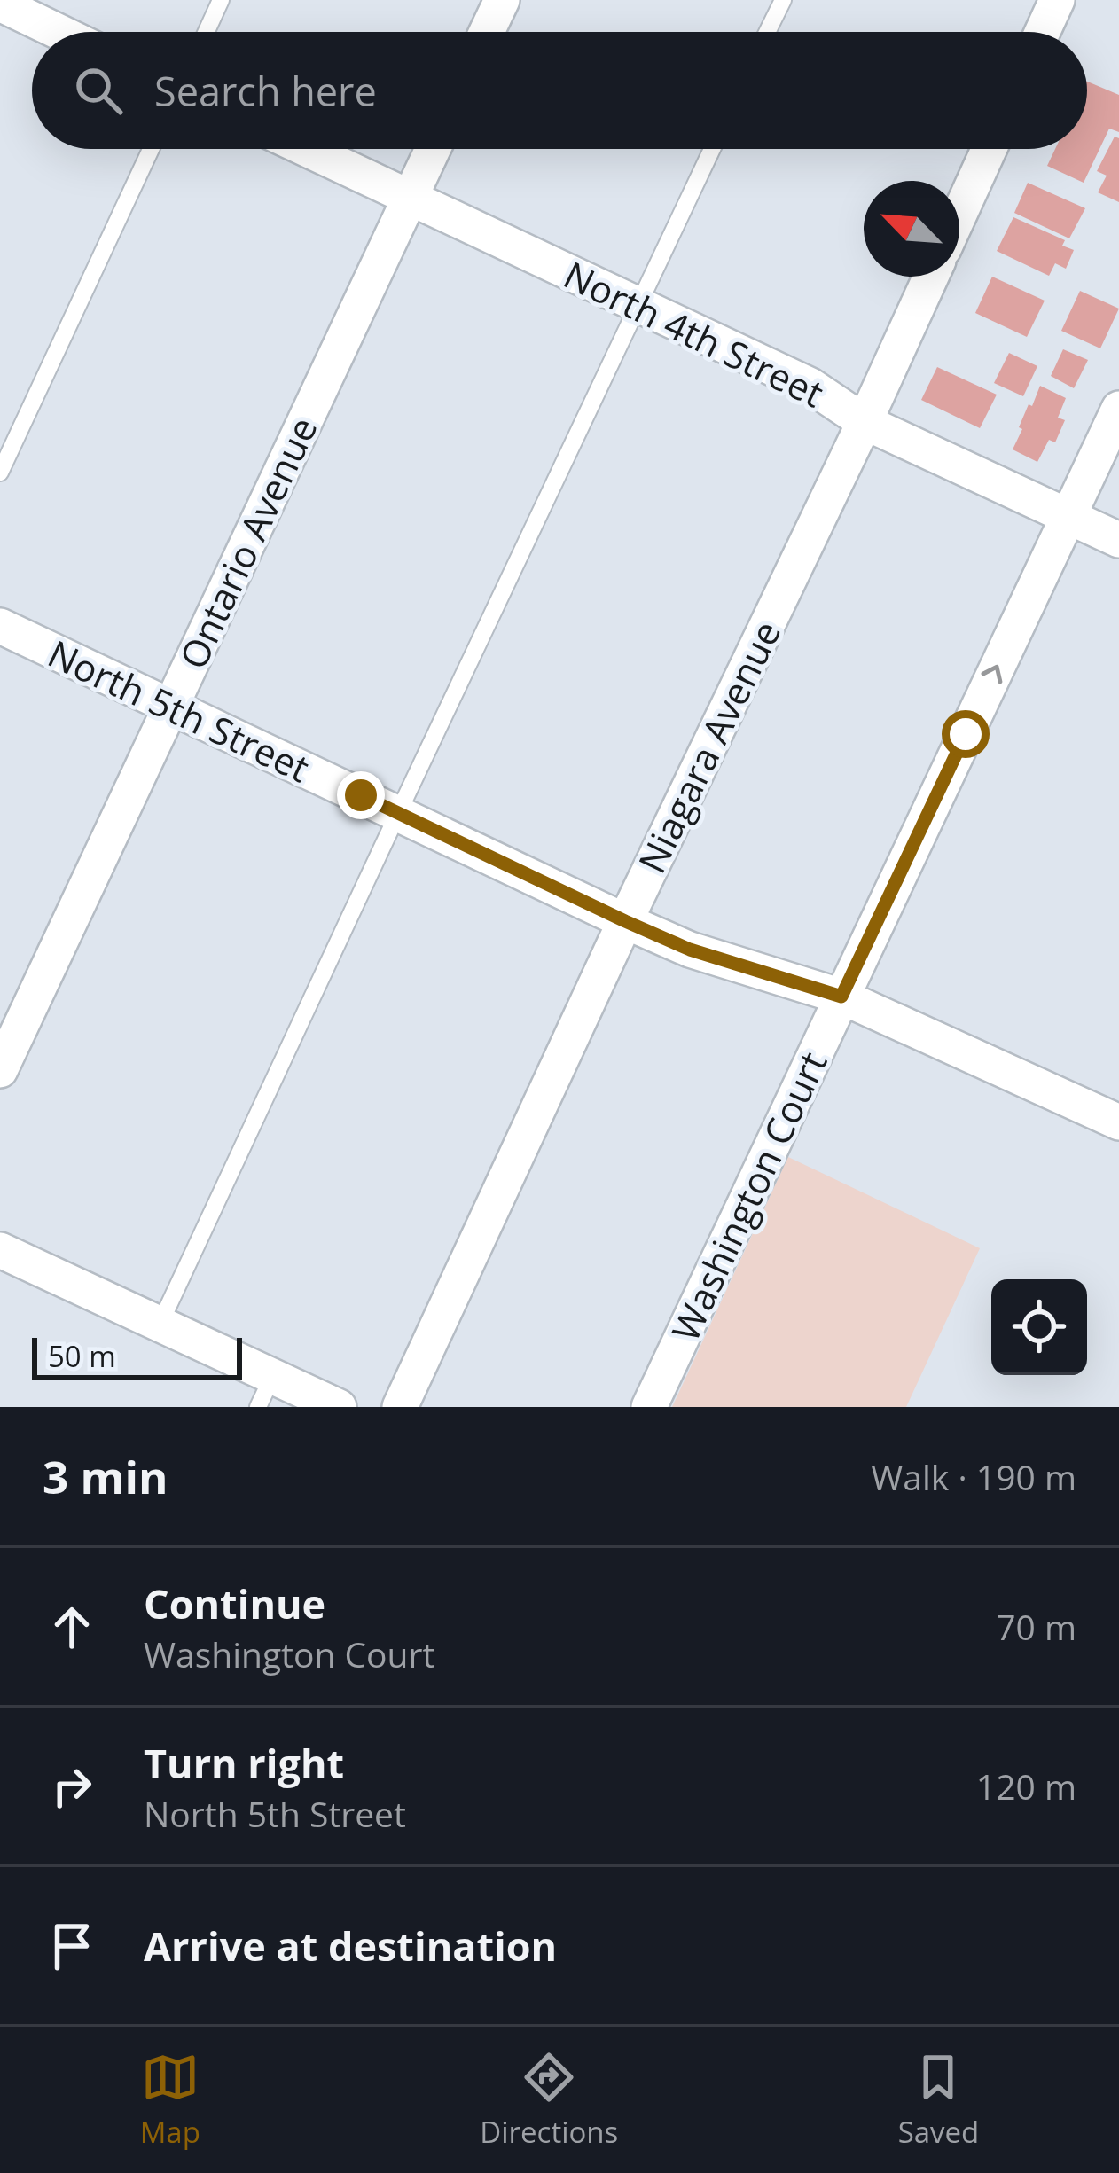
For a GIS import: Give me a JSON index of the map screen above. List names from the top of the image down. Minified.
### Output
{"streets":{"street":["North 4th Street","Ontario Avenue","North 5th Street","Niagara Avenue","Washington Court"]},"crossings":[["North 4th Street","Ontario Avenue"],["North 4th Street","Niagara Avenue"],["North 4th Street","Washington Court"],["Ontario Avenue","North 5th Street"],["North 5th Street","Niagara Avenue"],["North 5th Street","Washington Court"]],"one_way":["Washington Court"],"scale_bar":"50 m","north":"top left","page":{"search":"Search here","scale":"50 m","heading":["3 min","Walk · 190 m"],"list":[["Continue","Washington Court","70 m"],["Turn right","North 5th Street","120 m"],"Arrive at destination"],"nav":["Map","Directions","Saved"]}}
